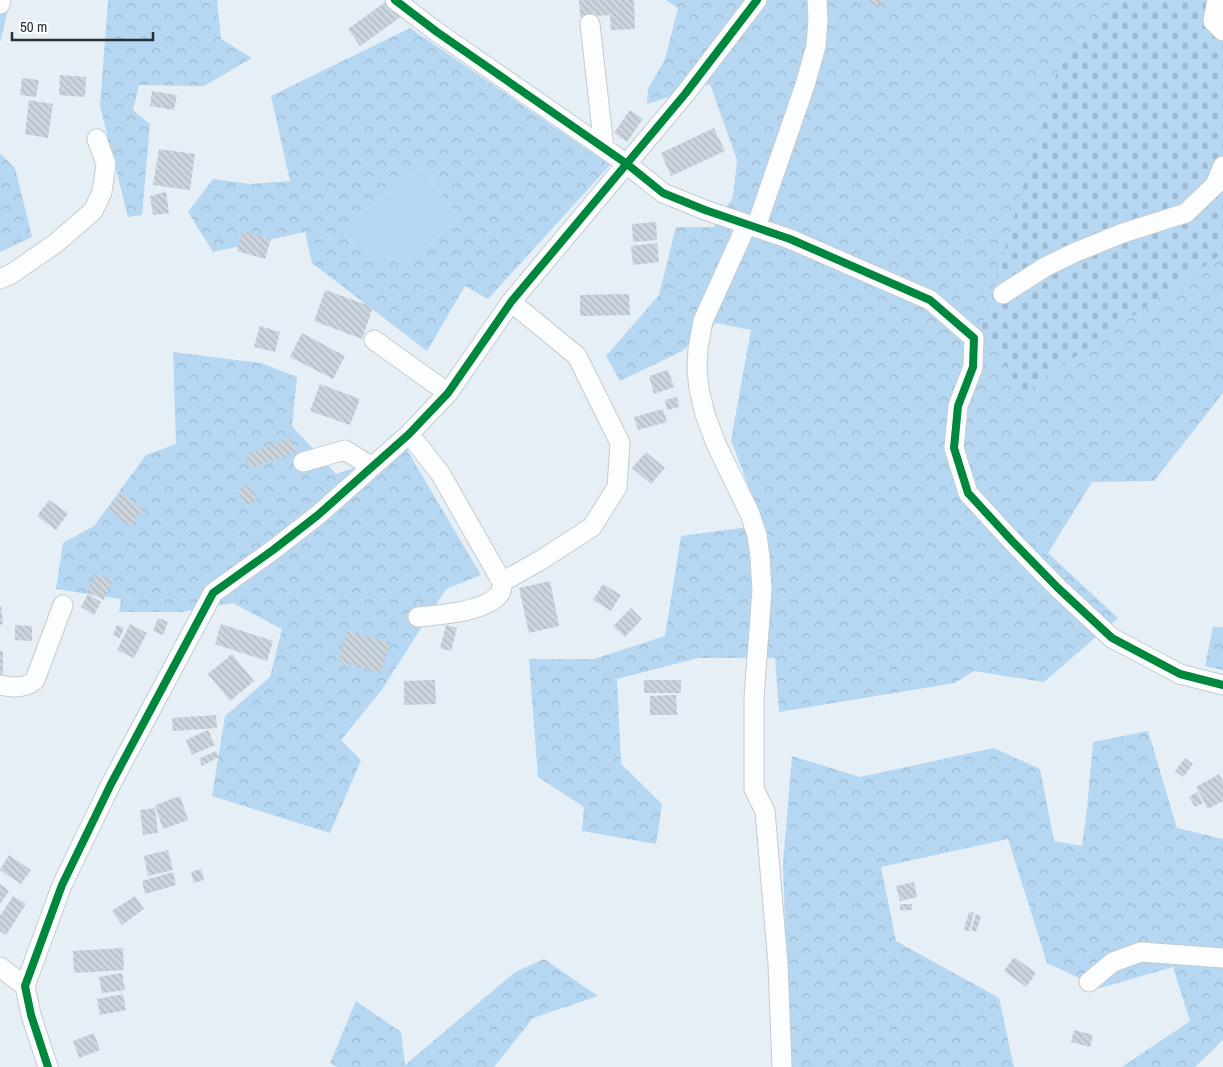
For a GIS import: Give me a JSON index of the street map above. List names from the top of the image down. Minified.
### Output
{"scale_bar":"50 m"}
